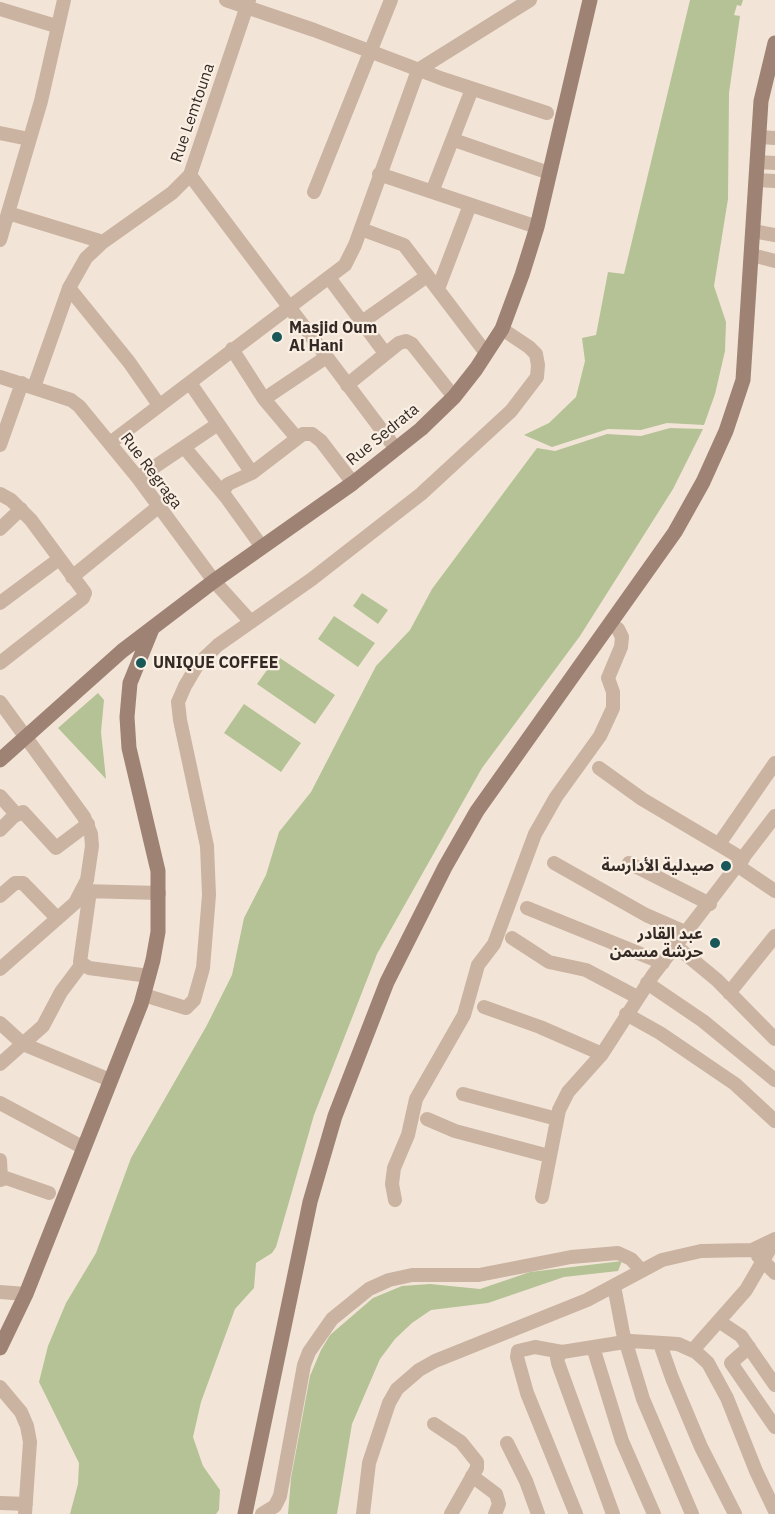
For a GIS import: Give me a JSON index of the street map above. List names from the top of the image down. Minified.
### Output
{"streets":{"street":["Rue Lemtouna","Rue Sedrata","Rue Regraga"]},"crossings":[["Rue Lemtouna","Rue Regraga"],["Rue Sedrata","Rue Regraga"]],"places":["Masjid Oum Al Hani","UNIQUE COFFEE","صيدلية الأدارسة","عبد القادر حرشة مسمن"]}
